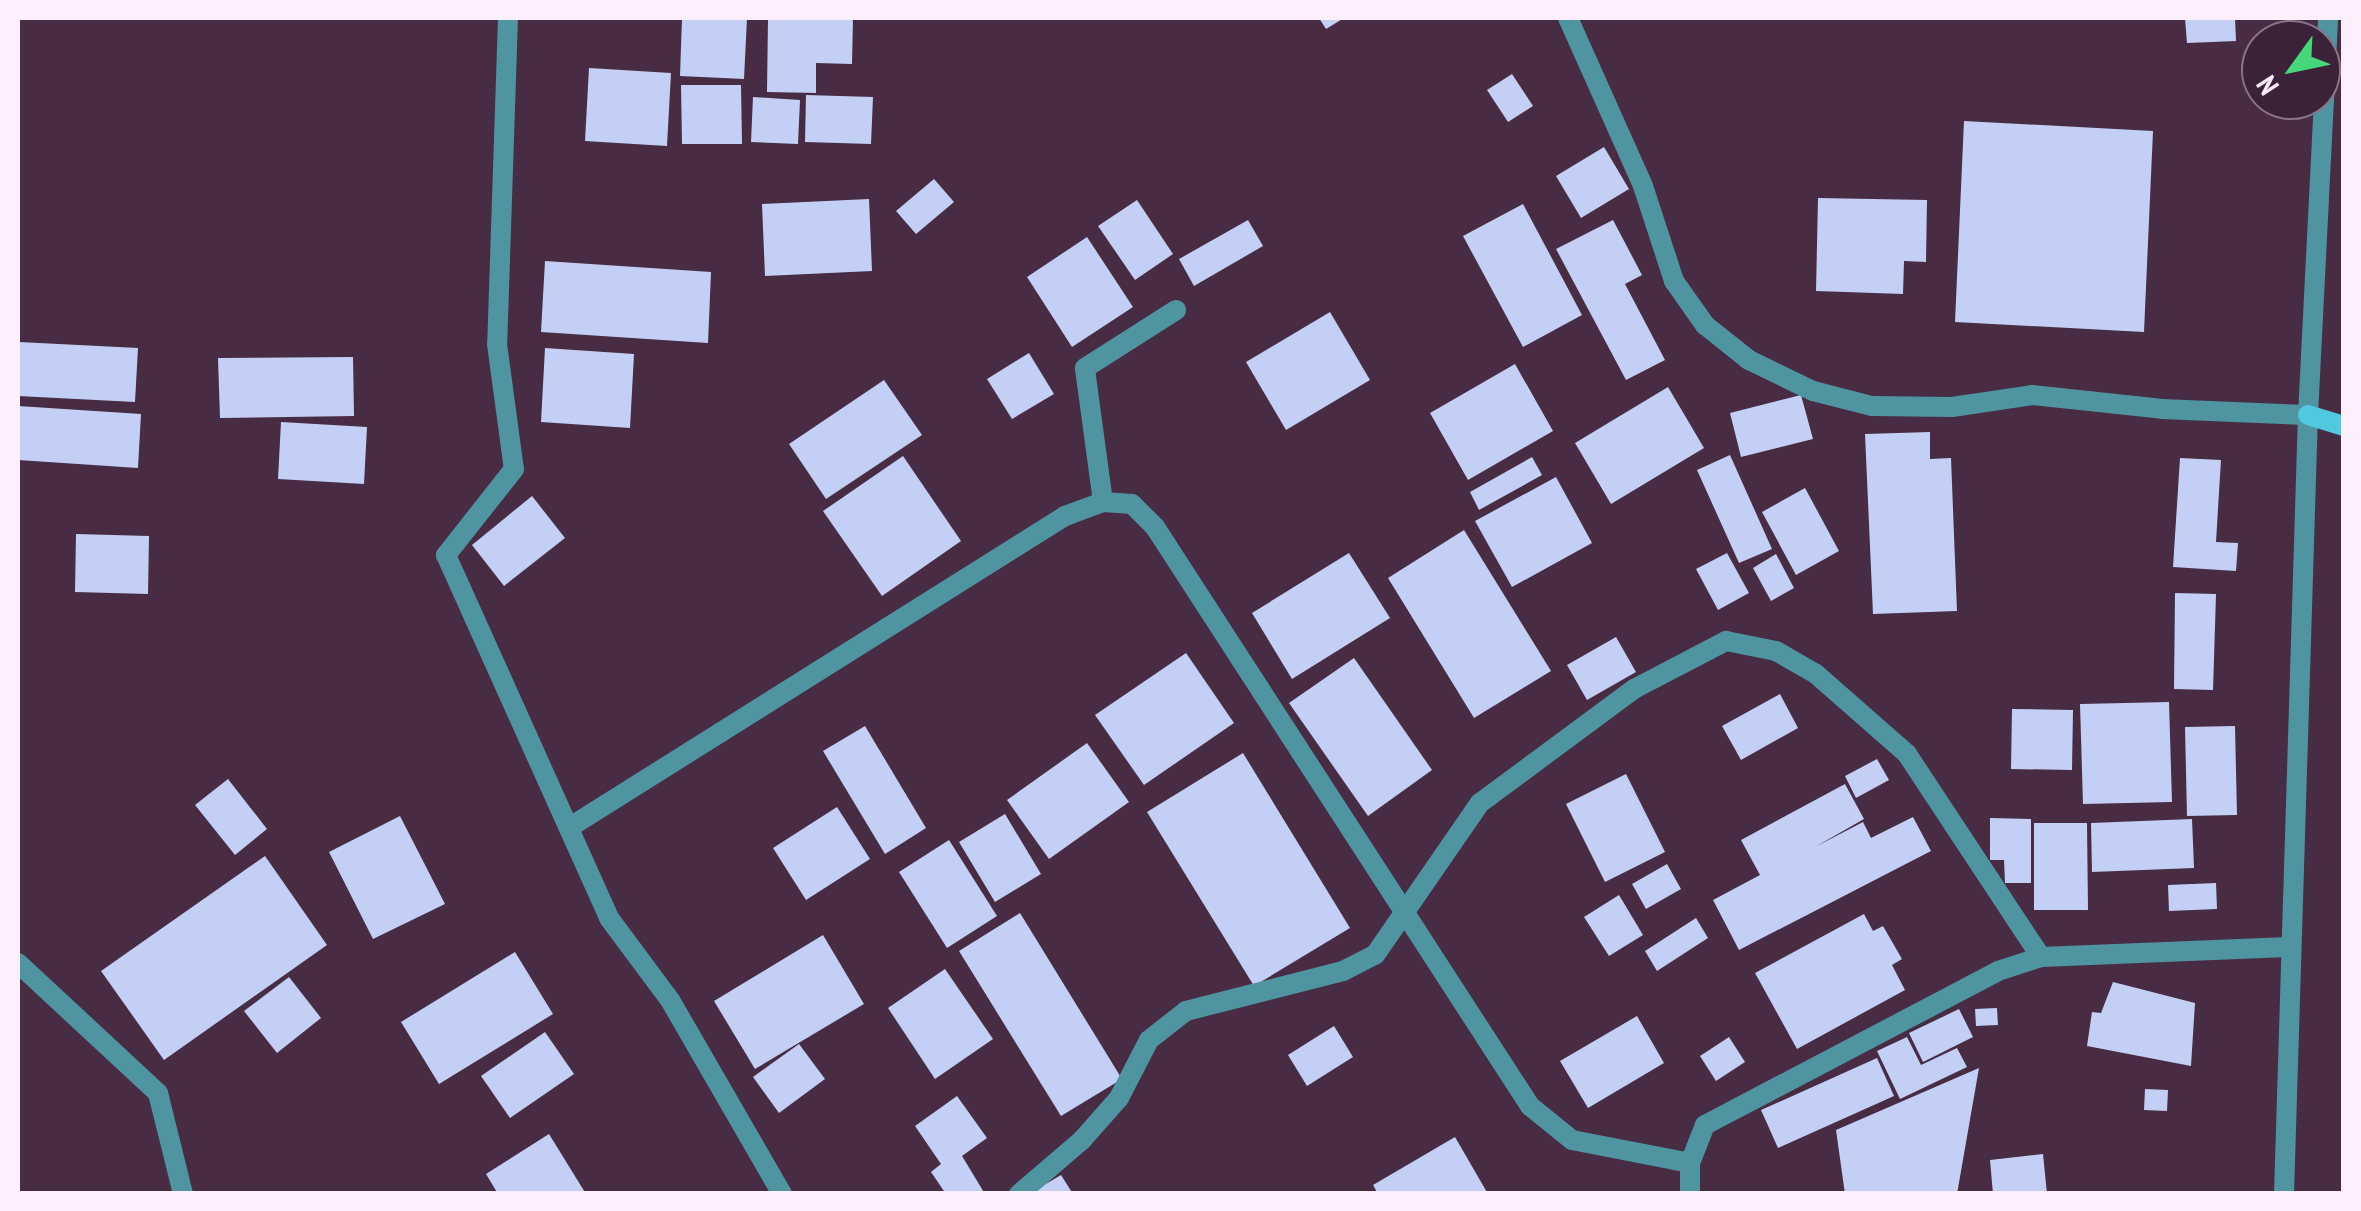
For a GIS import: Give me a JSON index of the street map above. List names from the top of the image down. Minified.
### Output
{"north":"bottom left"}
